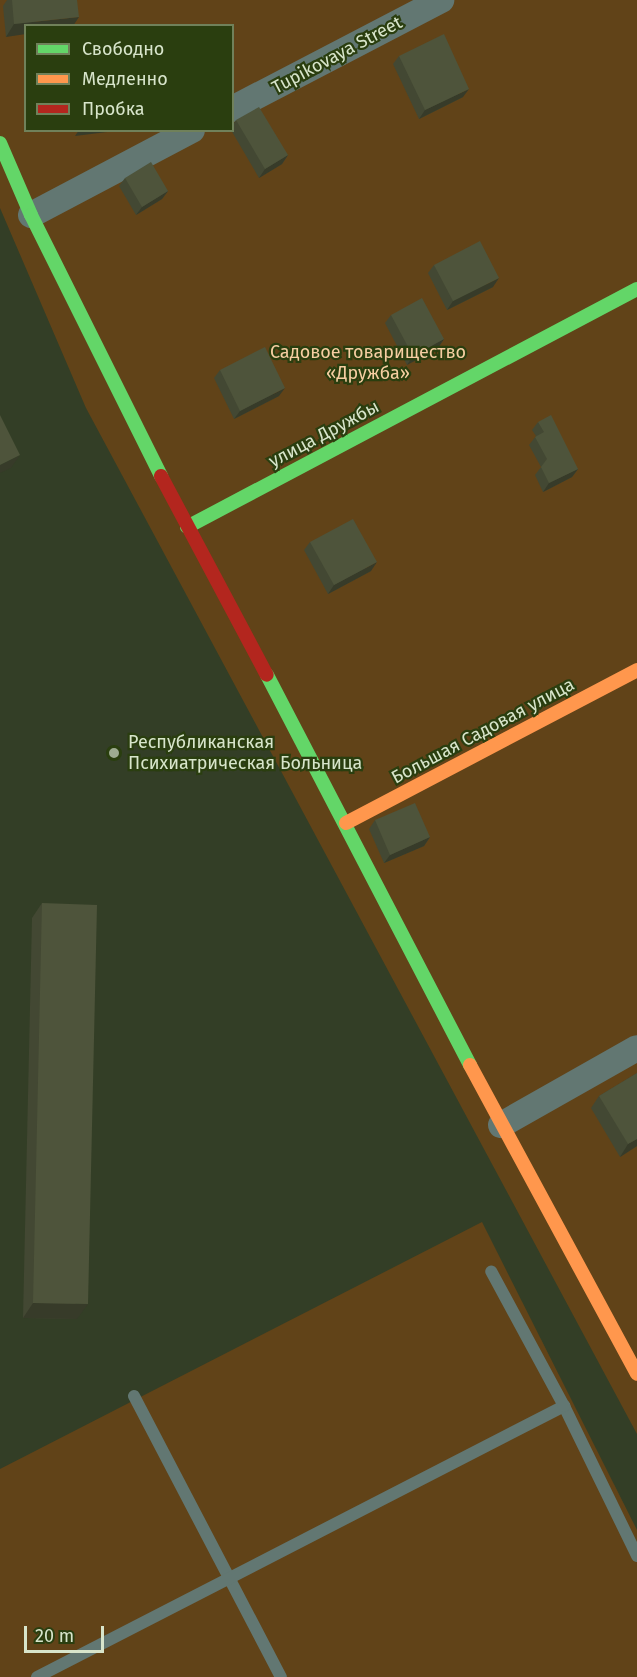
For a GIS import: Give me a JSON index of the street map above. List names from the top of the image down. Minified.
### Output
{"streets":{"street":["Tupikovaya Street","улица Дружбы","Большая Садовая улица"]},"parks":["Садовое товарищество «Дружба»"],"places":["Республиканская Психиатрическая Больница"],"legend":["Свободно","Медленно","Пробка"],"scale_bar":"20 m"}
